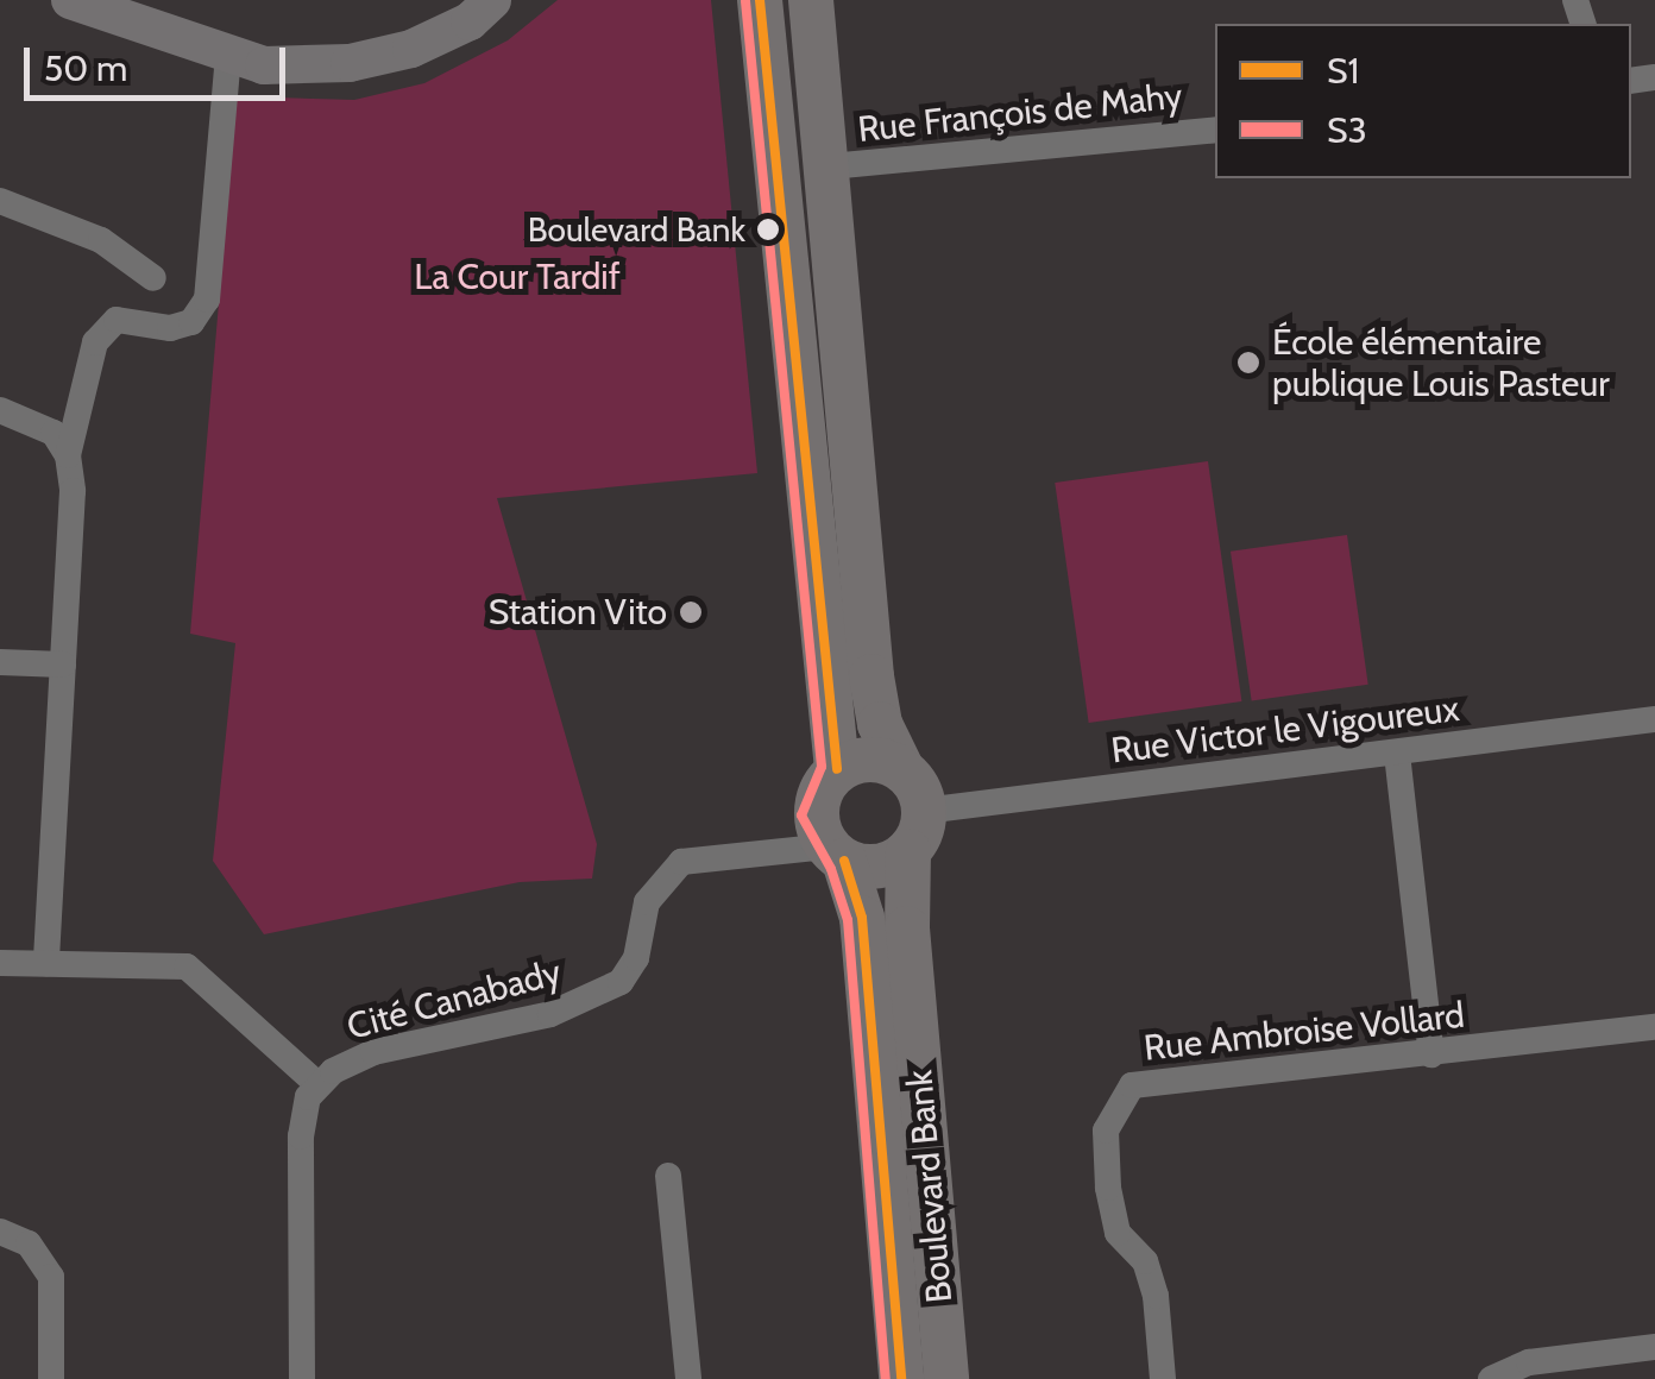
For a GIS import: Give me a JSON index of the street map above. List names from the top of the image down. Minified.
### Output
{"streets":{"main road":["Boulevard Bank"],"street":["Rue François de Mahy","Rue Victor le Vigoureux","Cité Canabady","Rue Ambroise Vollard"]},"crossings":[["Rue Victor le Vigoureux","Cité Canabady"],["Rue Victor le Vigoureux","Boulevard Bank"],["Cité Canabady","Boulevard Bank"]],"parks":["La Cour Tardif"],"places":["Boulevard Bank","École élémentaire publique Louis Pasteur","Station Vito"],"lines":["transit line S1","transit line S3"],"legend":["S1","S3"],"scale_bar":"50 m"}
